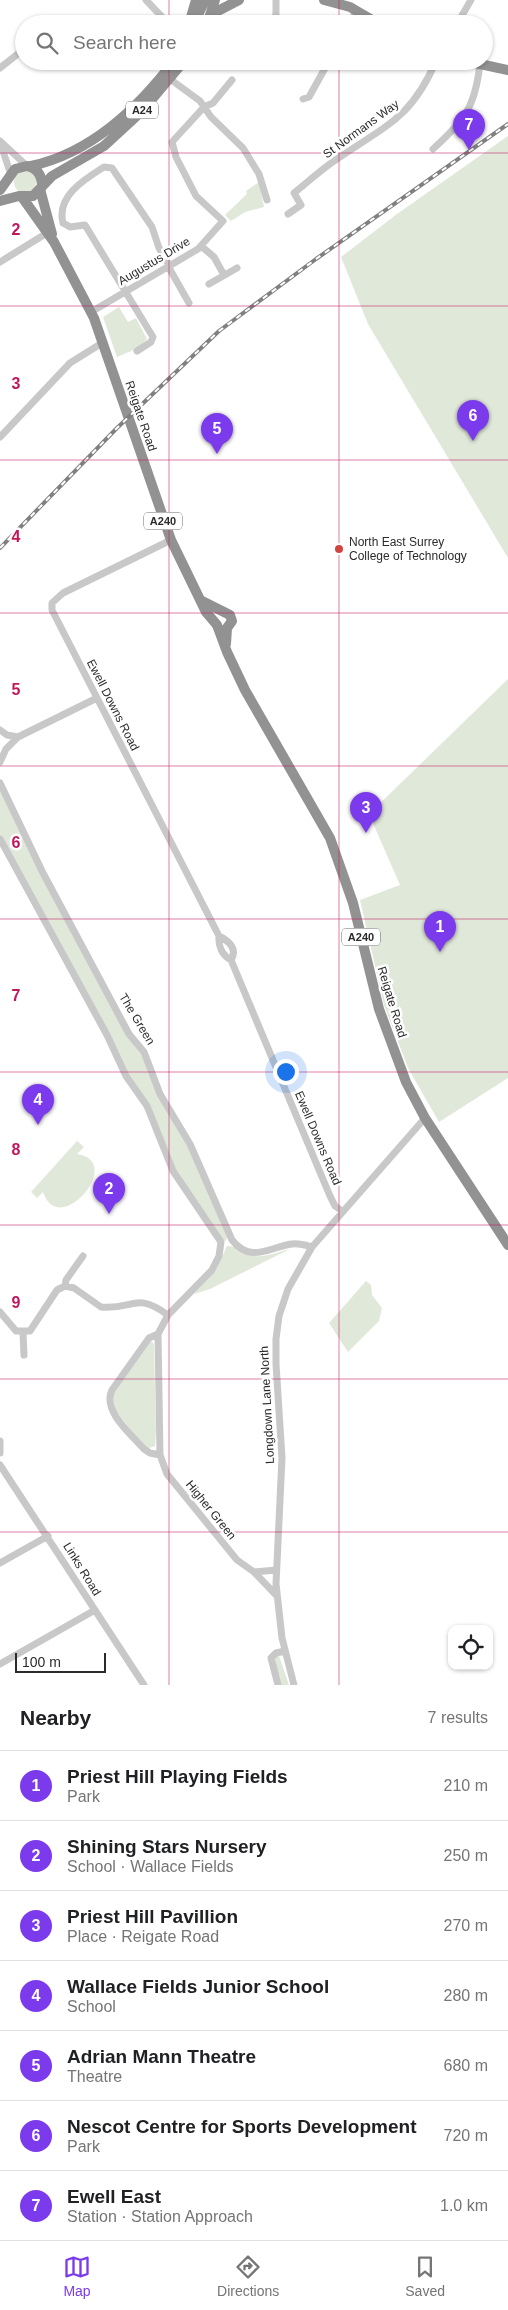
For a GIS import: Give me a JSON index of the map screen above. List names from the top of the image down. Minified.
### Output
{"streets":{"highway":["A24","Reigate Road","A240"],"street":["St Normans Way","Augustus Drive","Ewell Downs Road","The Green","Longdown Lane North","Higher Green","Links Road"]},"crossings":[["A24","Reigate Road"],["Augustus Drive","Reigate Road"],["Reigate Road","Ewell Downs Road"],["Reigate Road","Longdown Lane North"],["Ewell Downs Road","Longdown Lane North"],["Longdown Lane North","Higher Green"]],"places":["North East Surrey College of Technology"],"scale_bar":"100 m","page":{"search":"Search here","pins":["7","6","5","3","1","4","2"],"scale":"100 m","heading":["Nearby","7 results"],"list":[{"mark":"1","name":"Priest Hill Playing Fields","note":"Park","value":"210 m"},{"mark":"2","name":"Shining Stars Nursery","note":"School · Wallace Fields","value":"250 m"},{"mark":"3","name":"Priest Hill Pavillion","note":"Place · Reigate Road","value":"270 m"},{"mark":"4","name":"Wallace Fields Junior School","note":"School","value":"280 m"},{"mark":"5","name":"Adrian Mann Theatre","note":"Theatre","value":"680 m"},{"mark":"6","name":"Nescot Centre for Sports Development","note":"Park","value":"720 m"},{"mark":"7","name":"Ewell East","note":"Station · Station Approach","value":"1.0 km"}],"nav":["Map","Directions","Saved"]},"grid":{"rows":["2","3","4","5","6","7","8","9"]}}
